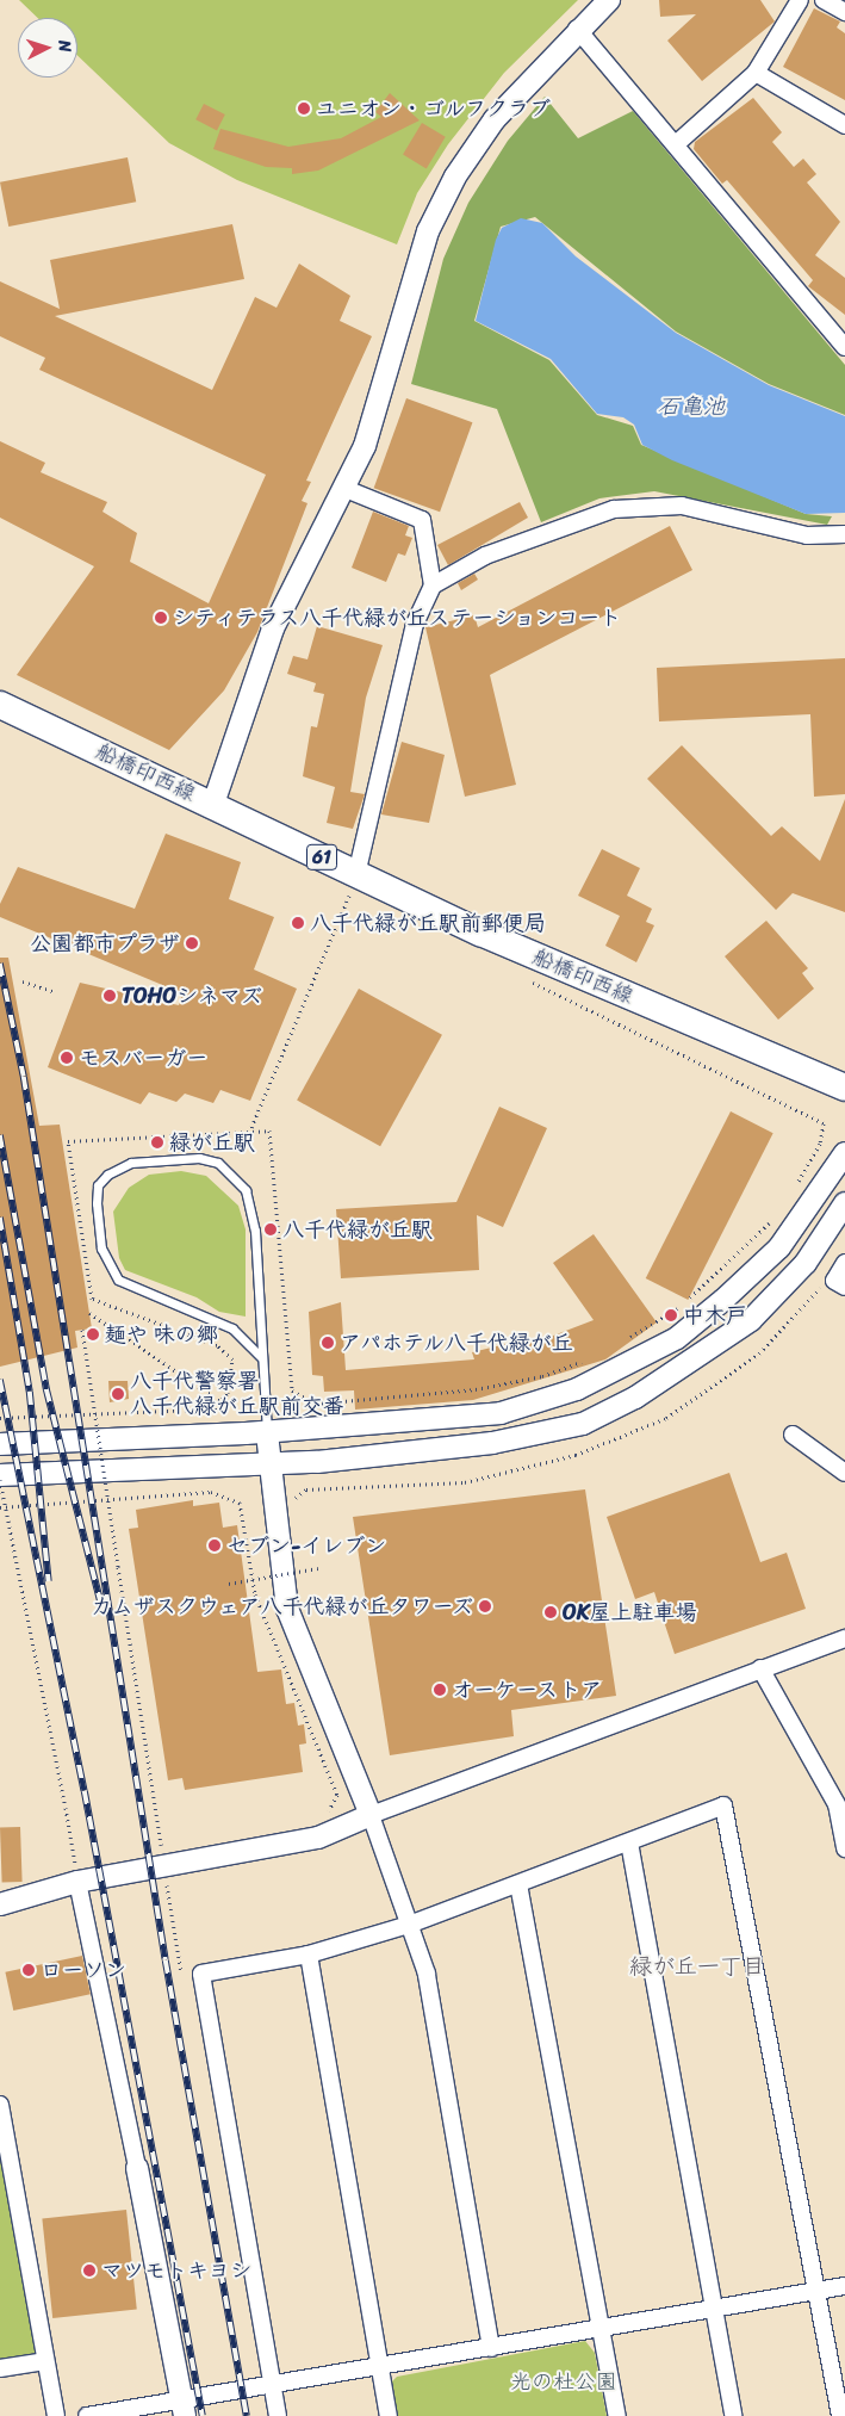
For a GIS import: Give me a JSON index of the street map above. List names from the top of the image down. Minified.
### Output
{"streets":{"main road":["船橋印西線","61"]},"districts":["緑が丘一丁目"],"water":["石亀池"],"parks":["光の杜公園"],"places":["ユニオン・ゴルフクラブ","シティテラス八千代緑が丘ステーションコート","八千代緑が丘駅前郵便局","公園都市プラザ","TOHOシネマズ","モスバーガー","緑が丘駅","八千代緑が丘駅","中木戸","麺や 味の郷","アパホテル八千代緑が丘","八千代警察署 八千代緑が丘駅前交番","セブン-イレブン","カムザスクウェア八千代緑が丘タワーズ","OK屋上駐車場","オーケーストア","ローソン","マツモトキヨシ"],"north":"right"}
